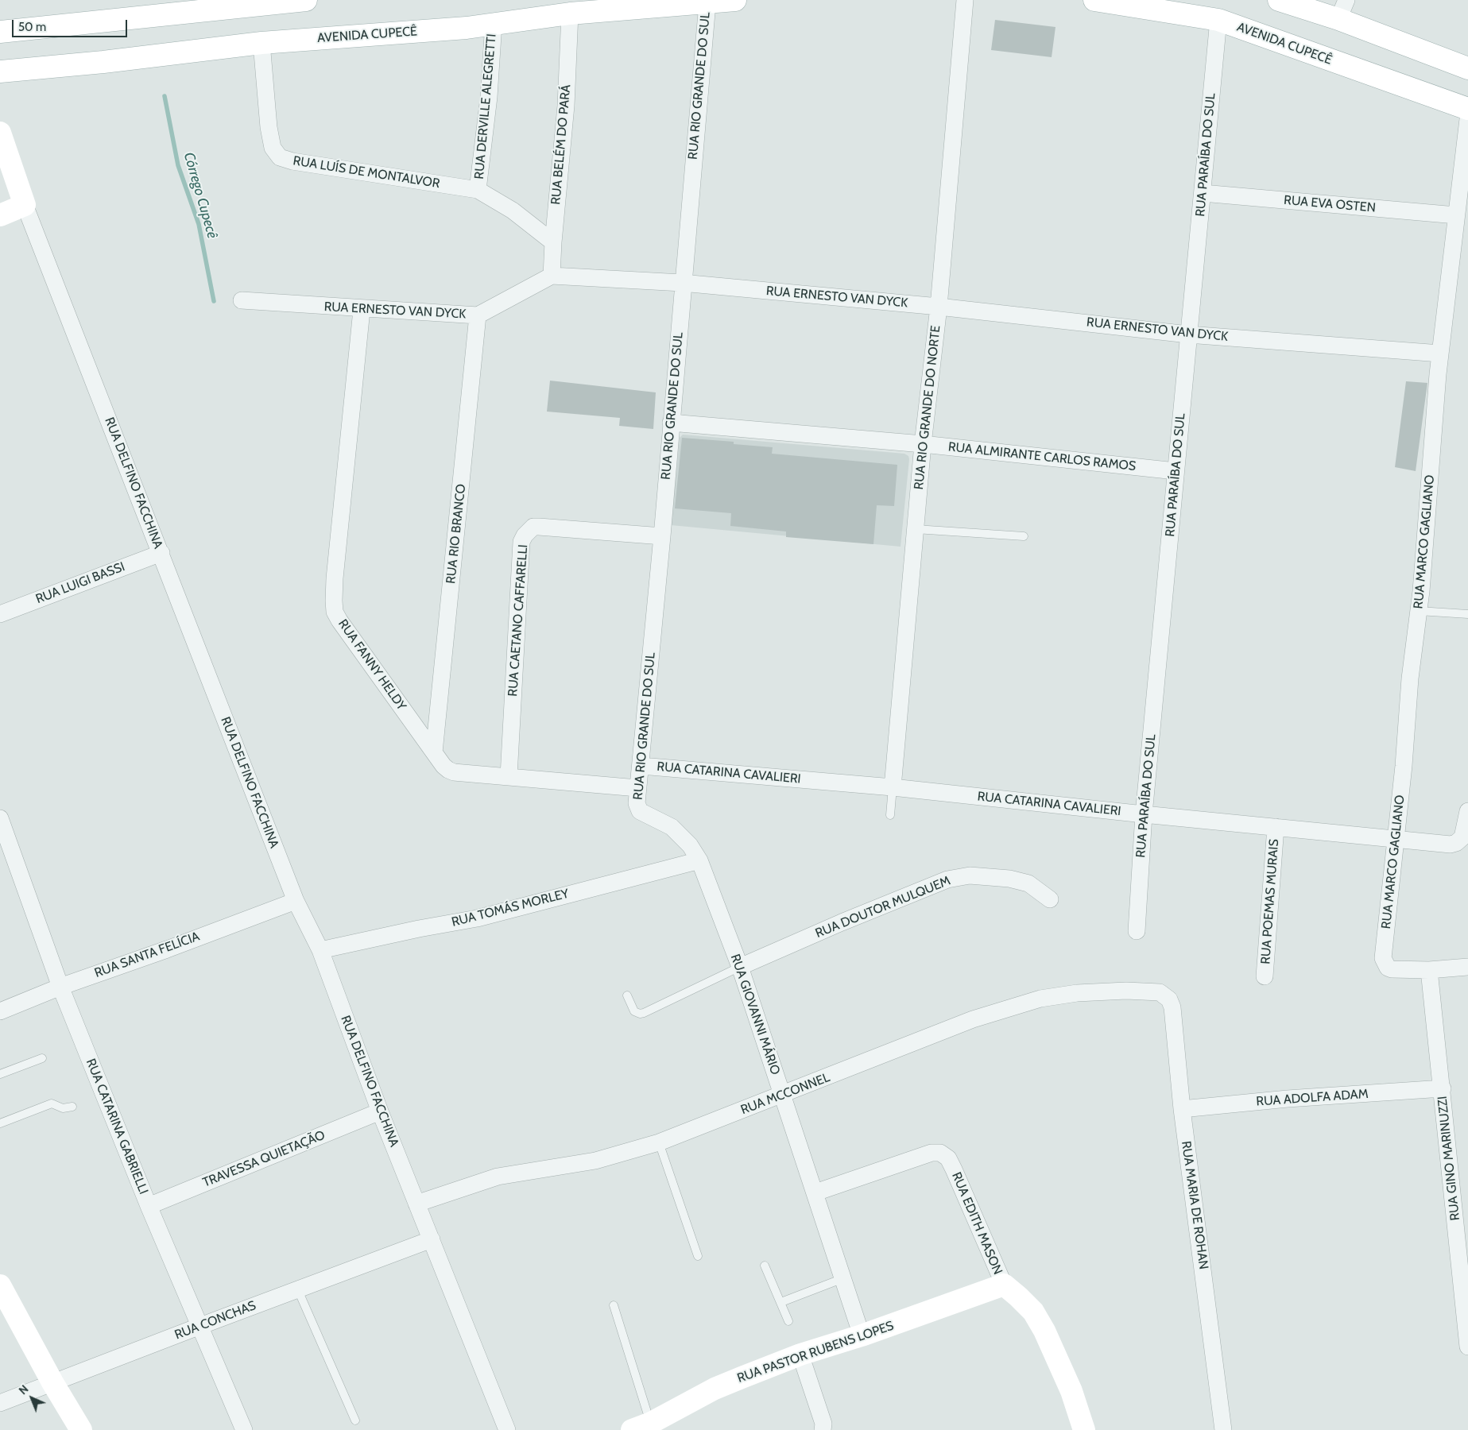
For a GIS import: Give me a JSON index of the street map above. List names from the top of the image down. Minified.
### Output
{"streets":{"main road":["AVENIDA CUPECÊ","RUA DELFINO FACCHINA","RUA EDITH MASON","RUA PASTOR RUBENS LOPES"],"street":["RUA RIO GRANDE DO SUL","RUA DERVILLE ALEGRETTI","RUA BELÉM DO PARÁ","RUA PARAÍBA DO SUL","RUA LUÍS DE MONTALVOR","RUA EVA OSTEN","RUA ERNESTO VAN DYCK","RUA RIO GRANDE DO NORTE","RUA ALMIRANTE CARLOS RAMOS","RUA RIO BRANCO","RUA MARCO GAGLIANO","RUA LUIGI BASSI","RUA CAETANO CAFFARELLI","RUA FANNY HELDY","RUA CATARINA CAVALIERI","RUA POEMAS MURAIS","RUA DOUTOR MULQUEM","RUA TOMÁS MORLEY","RUA SANTA FELÍCIA","RUA GIOVANNI MÁRIO","RUA MCCONNEL","RUA ADOLFA ADAM","RUA CATARINA GABRIELLI","RUA GINO MARINUZZI","TRAVESSA QUIETAÇÃO","RUA MARIA DE ROHAN","RUA CONCHAS"]},"crossings":[["AVENIDA CUPECÊ","RUA RIO GRANDE DO SUL"],["AVENIDA CUPECÊ","RUA DERVILLE ALEGRETTI"],["AVENIDA CUPECÊ","RUA BELÉM DO PARÁ"],["AVENIDA CUPECÊ","RUA PARAÍBA DO SUL"],["AVENIDA CUPECÊ","RUA LUÍS DE MONTALVOR"],["RUA RIO GRANDE DO SUL","RUA ERNESTO VAN DYCK"],["RUA RIO GRANDE DO SUL","RUA ALMIRANTE CARLOS RAMOS"],["RUA RIO GRANDE DO SUL","RUA CAETANO CAFFARELLI"],["RUA RIO GRANDE DO SUL","RUA FANNY HELDY"],["RUA RIO GRANDE DO SUL","RUA CATARINA CAVALIERI"],["RUA RIO GRANDE DO SUL","RUA GIOVANNI MÁRIO"],["RUA DERVILLE ALEGRETTI","RUA LUÍS DE MONTALVOR"],["RUA BELÉM DO PARÁ","RUA LUÍS DE MONTALVOR"],["RUA BELÉM DO PARÁ","RUA ERNESTO VAN DYCK"],["RUA PARAÍBA DO SUL","RUA EVA OSTEN"],["RUA PARAÍBA DO SUL","RUA ERNESTO VAN DYCK"],["RUA PARAÍBA DO SUL","RUA ALMIRANTE CARLOS RAMOS"],["RUA PARAÍBA DO SUL","RUA CATARINA CAVALIERI"],["RUA EVA OSTEN","RUA MARCO GAGLIANO"],["RUA ERNESTO VAN DYCK","RUA RIO GRANDE DO NORTE"],["RUA ERNESTO VAN DYCK","RUA RIO BRANCO"],["RUA ERNESTO VAN DYCK","RUA MARCO GAGLIANO"],["RUA ERNESTO VAN DYCK","RUA FANNY HELDY"],["RUA RIO GRANDE DO NORTE","RUA ALMIRANTE CARLOS RAMOS"],["RUA RIO GRANDE DO NORTE","RUA CATARINA CAVALIERI"],["RUA DELFINO FACCHINA","RUA LUIGI BASSI"],["RUA DELFINO FACCHINA","RUA TOMÁS MORLEY"],["RUA DELFINO FACCHINA","RUA SANTA FELÍCIA"],["RUA DELFINO FACCHINA","RUA MCCONNEL"],["RUA DELFINO FACCHINA","TRAVESSA QUIETAÇÃO"],["RUA DELFINO FACCHINA","RUA CONCHAS"],["RUA RIO BRANCO","RUA FANNY HELDY"],["RUA MARCO GAGLIANO","RUA CATARINA CAVALIERI"],["RUA MARCO GAGLIANO","RUA GINO MARINUZZI"],["RUA CAETANO CAFFARELLI","RUA FANNY HELDY"],["RUA CATARINA CAVALIERI","RUA POEMAS MURAIS"],["RUA DOUTOR MULQUEM","RUA GIOVANNI MÁRIO"],["RUA TOMÁS MORLEY","RUA GIOVANNI MÁRIO"],["RUA SANTA FELÍCIA","RUA CATARINA GABRIELLI"],["RUA GIOVANNI MÁRIO","RUA MCCONNEL"],["RUA GIOVANNI MÁRIO","RUA EDITH MASON"],["RUA GIOVANNI MÁRIO","RUA PASTOR RUBENS LOPES"],["RUA MCCONNEL","RUA MARIA DE ROHAN"],["RUA ADOLFA ADAM","RUA GINO MARINUZZI"],["RUA ADOLFA ADAM","RUA MARIA DE ROHAN"],["RUA CATARINA GABRIELLI","TRAVESSA QUIETAÇÃO"],["RUA CATARINA GABRIELLI","RUA CONCHAS"],["RUA EDITH MASON","RUA PASTOR RUBENS LOPES"]],"water":["Córrego Cupecê"],"scale_bar":"50 m","north":"top left"}
